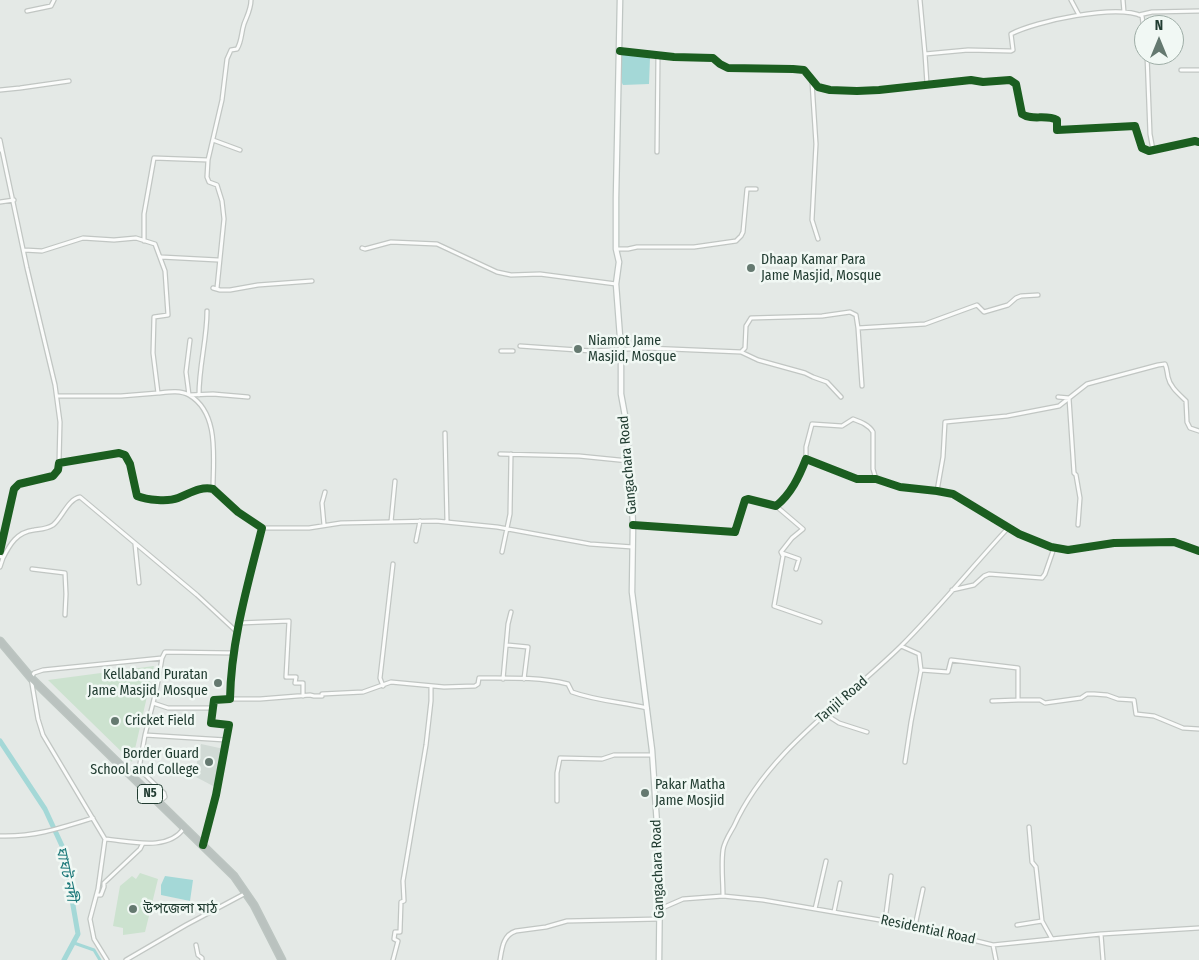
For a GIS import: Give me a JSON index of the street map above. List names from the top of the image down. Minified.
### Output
{"streets":{"highway":["N5"],"main road":["Gangachara Road"],"street":["Tanjil Road","Residential Road"]},"crossings":[["Gangachara Road","Residential Road"],["Tanjil Road","Residential Road"]],"water":["ঘাঘট নদী"],"places":["Dhaap Kamar Para Jame Masjid, Mosque","Niamot Jame Masjid, Mosque","Kellaband Puratan Jame Masjid, Mosque","Cricket Field","Border Guard School and College","Pakar Matha Jame Mosjid","উপজেলা মাঠ"],"north":"top"}
